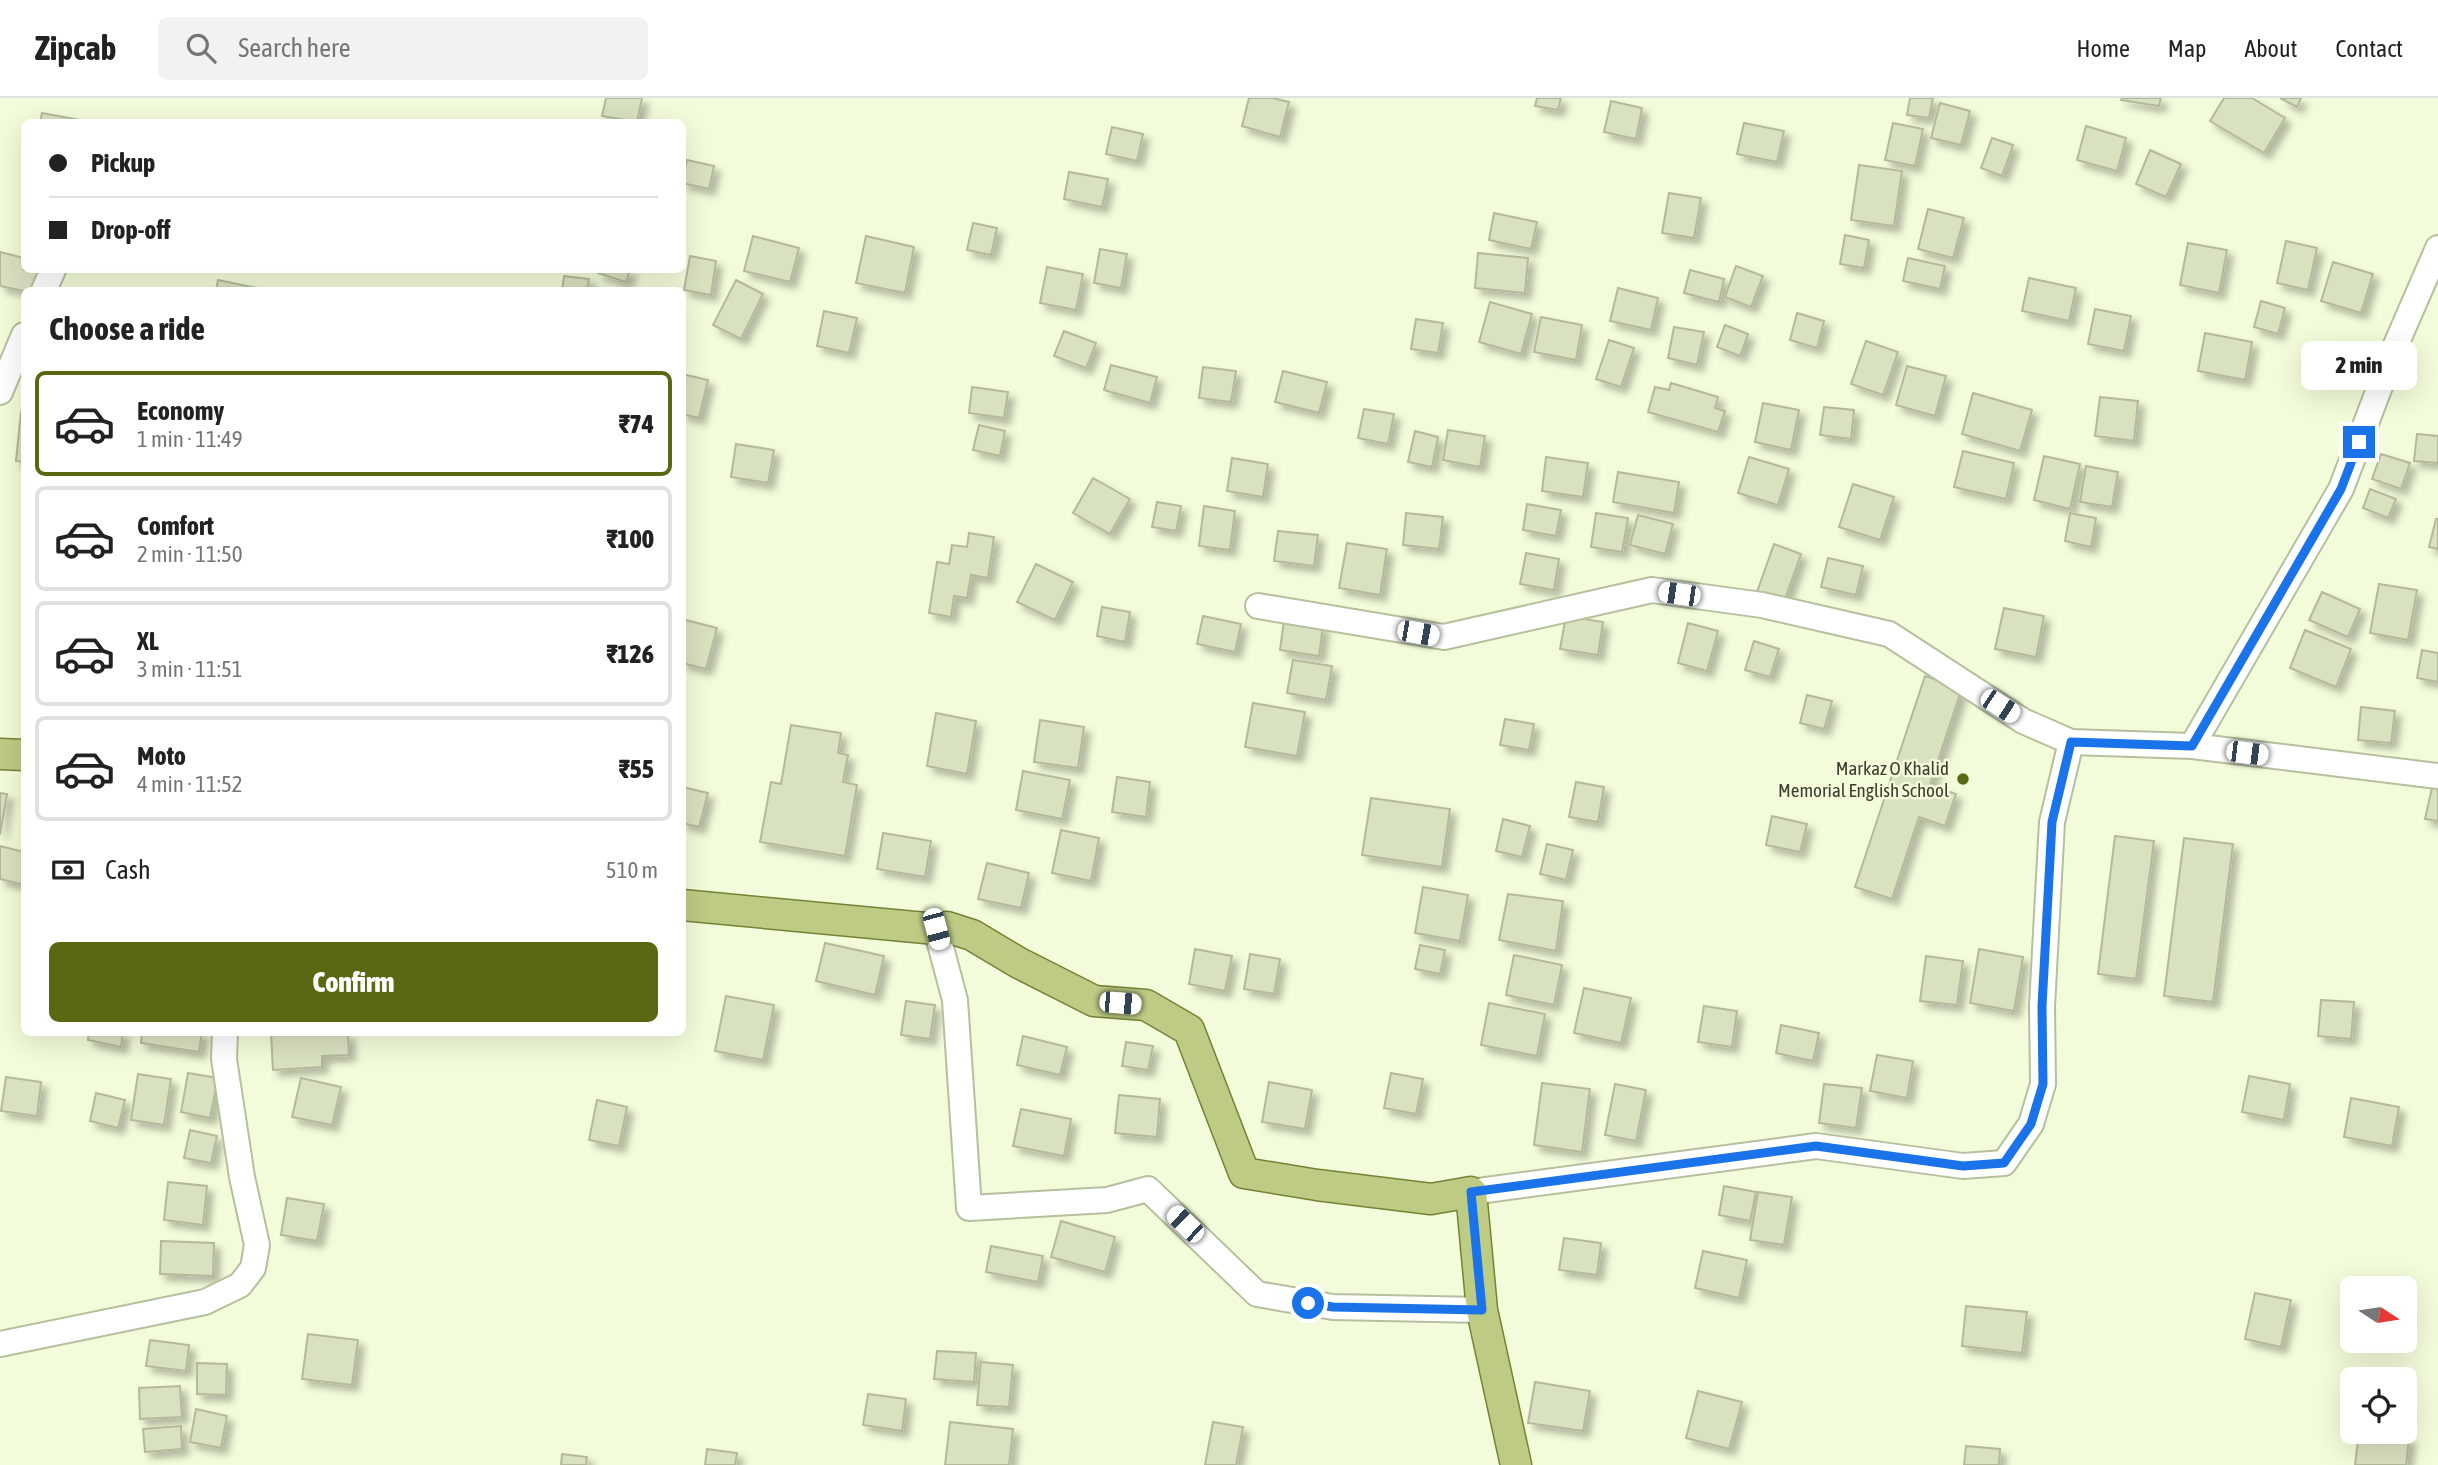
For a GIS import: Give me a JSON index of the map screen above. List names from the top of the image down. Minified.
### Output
{"places":["Markaz O Khalid Memorial English School"],"north":"right","page":{"header":"Zipcab","search":"Search here","nav":["Home","Map","About","Contact"],"banner":["Pickup","Drop-off"],"heading":"Choose a ride","bubble":"2 min","list":[{"name":"Economy","note":"1 min · 11:49","value":"₹74"},{"name":"Comfort","note":"2 min · 11:50","value":"₹100"},{"name":"XL","note":"3 min · 11:51","value":"₹126"},{"name":"Moto","note":"4 min · 11:52","value":"₹55"}],"pay":["Cash","510 m"],"buttons":"Confirm"}}
